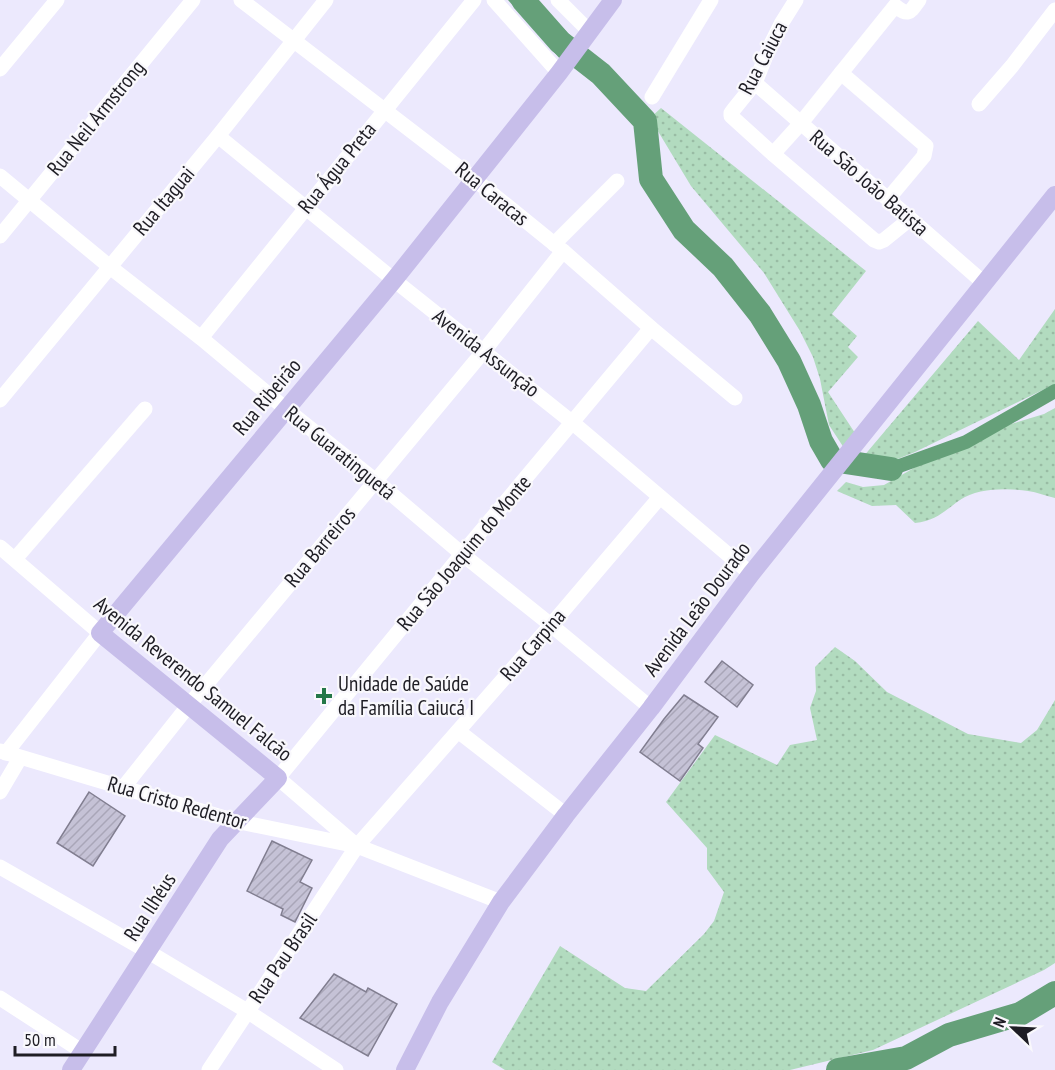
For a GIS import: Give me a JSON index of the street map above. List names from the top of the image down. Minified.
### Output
{"streets":{"main road":["Rua Ribeirão","Avenida Leão Dourado","Avenida Reverendo Samuel Falcão","Rua Ilhéus"],"street":["Rua Caiuca","Rua Neil Armstrong","Rua Água Preta","Rua São João Batista","Rua Caracas","Rua Itaguai","Avenida Assunção","Rua Guaratinguetá","Rua Barreiros","Rua São Joaquim do Monte","Rua Carpina","Rua Cristo Redentor","Rua Pau Brasil"]},"crossings":[["Rua Caiuca","Rua São João Batista"],["Rua Neil Armstrong","Rua Guaratinguetá"],["Rua Água Preta","Rua Caracas"],["Rua Água Preta","Avenida Assunção"],["Rua Água Preta","Rua Guaratinguetá"],["Rua São João Batista","Avenida Leão Dourado"],["Rua Caracas","Rua Itaguai"],["Rua Caracas","Rua Ribeirão"],["Rua Caracas","Rua Barreiros"],["Rua Caracas","Rua São Joaquim do Monte"],["Rua Itaguai","Avenida Assunção"],["Rua Itaguai","Rua Guaratinguetá"],["Avenida Assunção","Rua Ribeirão"],["Avenida Assunção","Rua Barreiros"],["Avenida Assunção","Rua São Joaquim do Monte"],["Avenida Assunção","Avenida Leão Dourado"],["Avenida Assunção","Rua Carpina"],["Rua Ribeirão","Rua Guaratinguetá"],["Rua Ribeirão","Avenida Reverendo Samuel Falcão"],["Rua Ribeirão","Rua Cristo Redentor"],["Rua Guaratinguetá","Rua Barreiros"],["Rua Guaratinguetá","Rua São Joaquim do Monte"],["Rua Guaratinguetá","Avenida Leão Dourado"],["Rua Guaratinguetá","Rua Carpina"],["Rua Barreiros","Avenida Reverendo Samuel Falcão"],["Rua Barreiros","Rua Cristo Redentor"],["Rua São Joaquim do Monte","Avenida Reverendo Samuel Falcão"],["Rua São Joaquim do Monte","Rua Ilhéus"],["Rua Carpina","Avenida Reverendo Samuel Falcão"],["Rua Carpina","Rua Cristo Redentor"],["Rua Carpina","Rua Pau Brasil"],["Avenida Reverendo Samuel Falcão","Rua Cristo Redentor"],["Avenida Reverendo Samuel Falcão","Rua Ilhéus"],["Avenida Reverendo Samuel Falcão","Rua Pau Brasil"],["Rua Cristo Redentor","Rua Ilhéus"],["Rua Cristo Redentor","Rua Pau Brasil"]],"places":{"health":["Unidade de Saúde da Família Caiucá I"]},"scale_bar":"50 m","north":"top left"}
